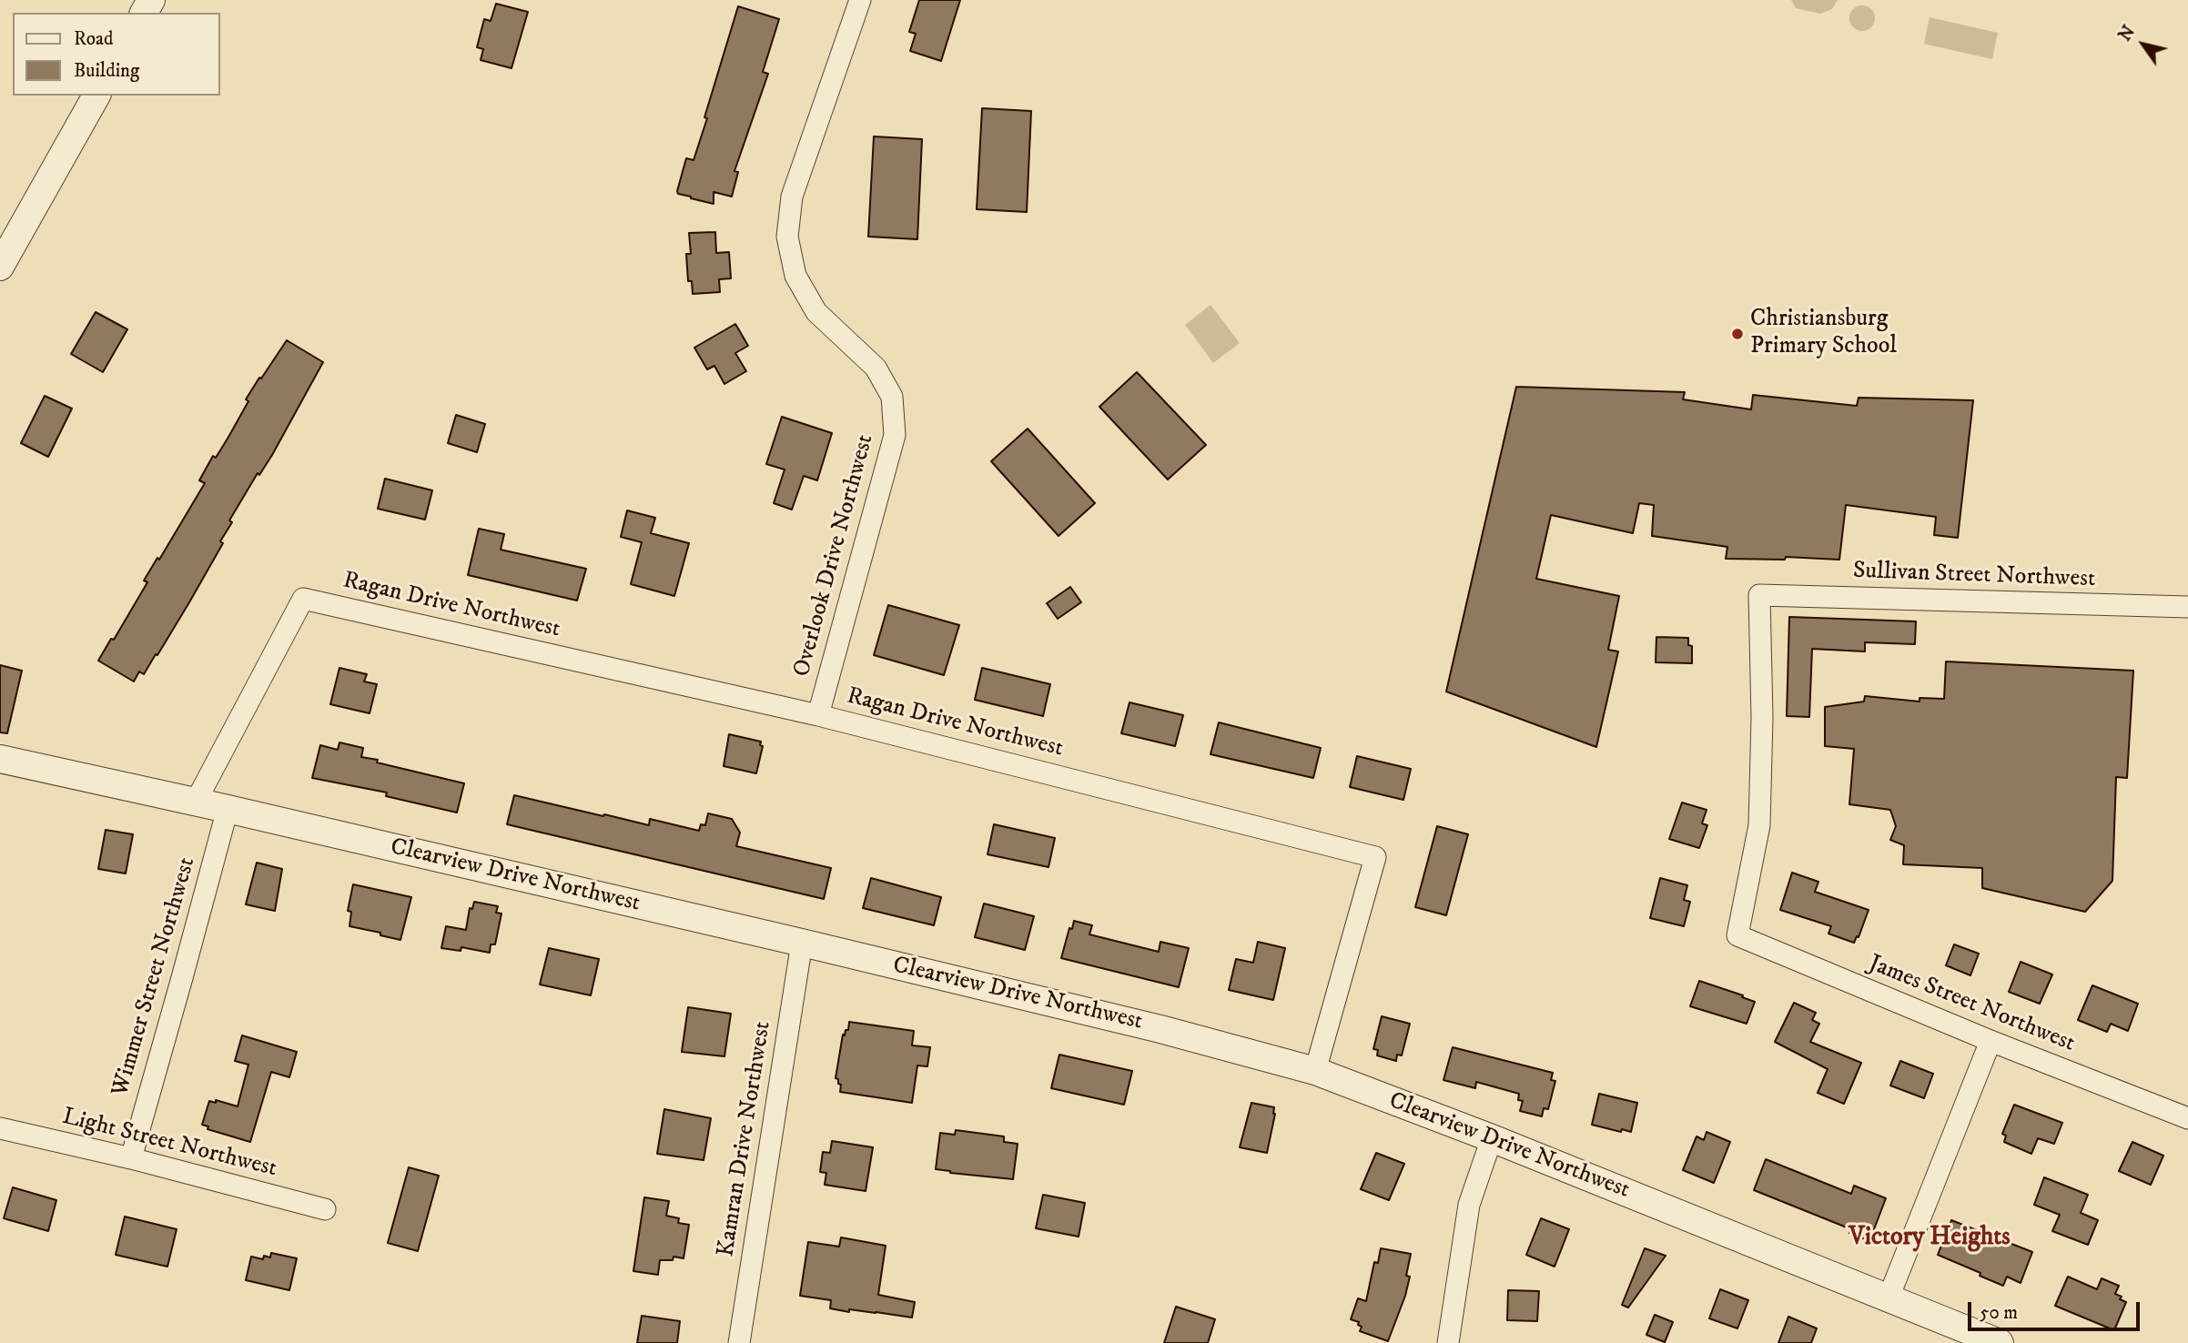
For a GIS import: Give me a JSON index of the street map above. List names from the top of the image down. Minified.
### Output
{"streets":{"street":["Overlook Drive Northwest","Sullivan Street Northwest","Ragan Drive Northwest","Clearview Drive Northwest","Wimmer Street Northwest","James Street Northwest","Kamran Drive Northwest","Light Street Northwest"]},"crossings":[["Overlook Drive Northwest","Ragan Drive Northwest"],["Sullivan Street Northwest","James Street Northwest"],["Ragan Drive Northwest","Clearview Drive Northwest"],["Clearview Drive Northwest","Wimmer Street Northwest"],["Clearview Drive Northwest","Kamran Drive Northwest"],["Wimmer Street Northwest","Light Street Northwest"]],"districts":["Victory Heights"],"places":["Christiansburg Primary School"],"legend":["Road","Building"],"scale_bar":"50 m","north":"top left"}
